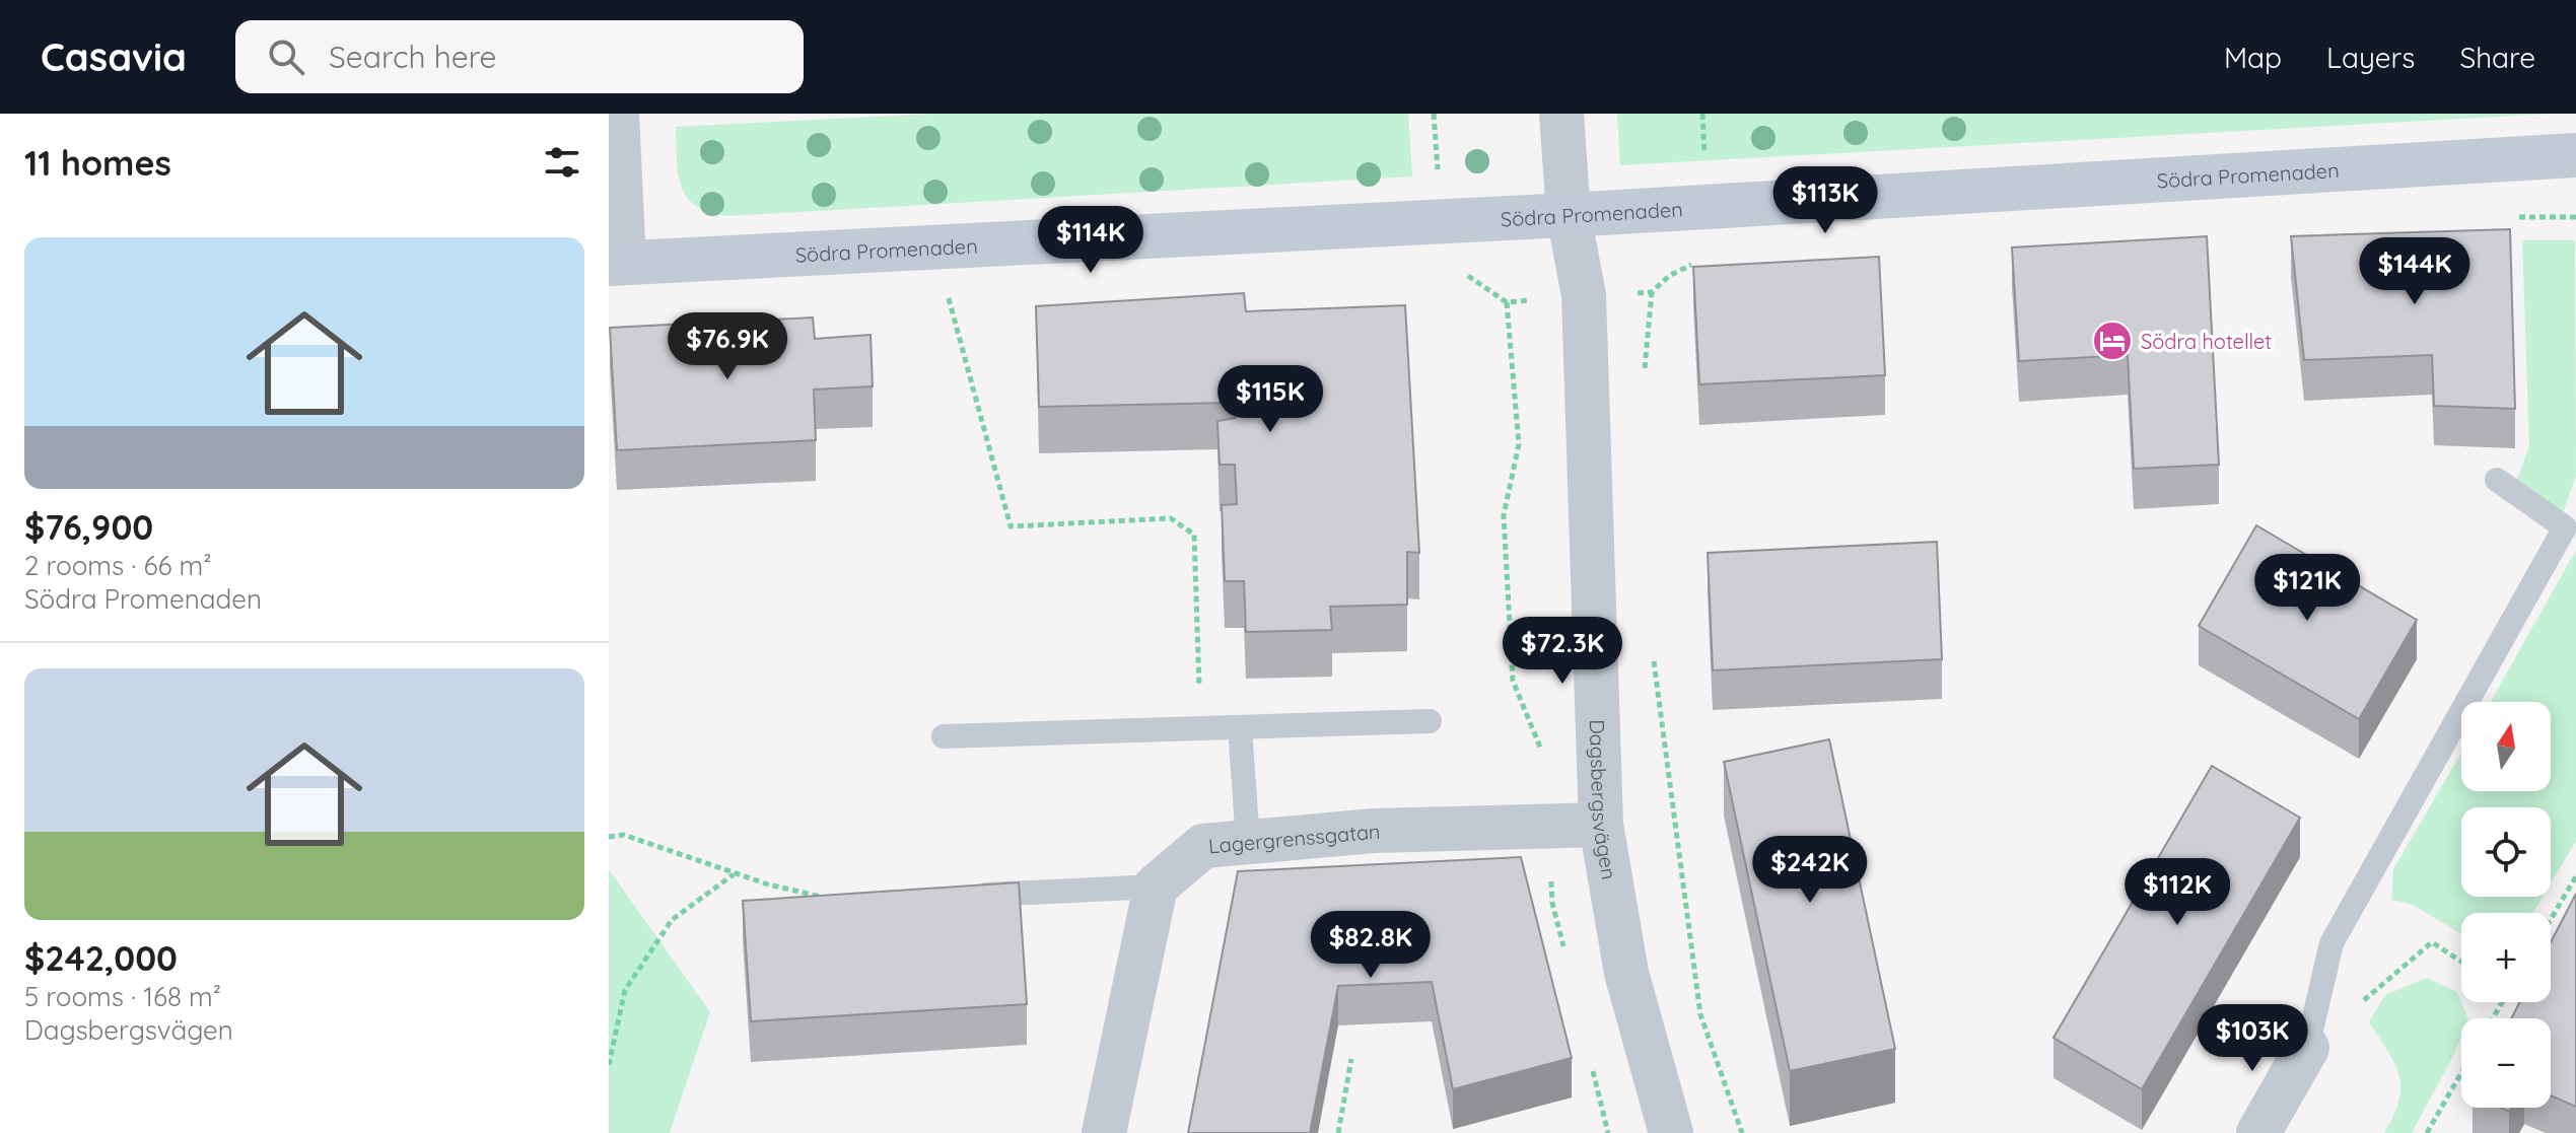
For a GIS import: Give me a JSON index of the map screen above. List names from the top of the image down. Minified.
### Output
{"streets":{"main road":["Södra Promenaden"],"street":["Dagsbergsvägen","Lagergrenssgatan"]},"crossings":[["Södra Promenaden","Dagsbergsvägen"],["Dagsbergsvägen","Lagergrenssgatan"]],"places":{"hotel":["Södra hotellet"]},"north":"top","page":{"header":"Casavia","search":"Search here","nav":["Map","Layers","Share"],"heading":"11 homes","price":["$113K","$114K","$144K","$76.9K","$115K","$121K","$72.3K","$242K","$112K","$82.8K","$103K"],"list":[{"name":"$76,900","note":"2 rooms · 66 m² · Södra Promenaden"},{"name":"$242,000","note":"5 rooms · 168 m² · Dagsbergsvägen"}],"map_buttons":["+","−"]}}
